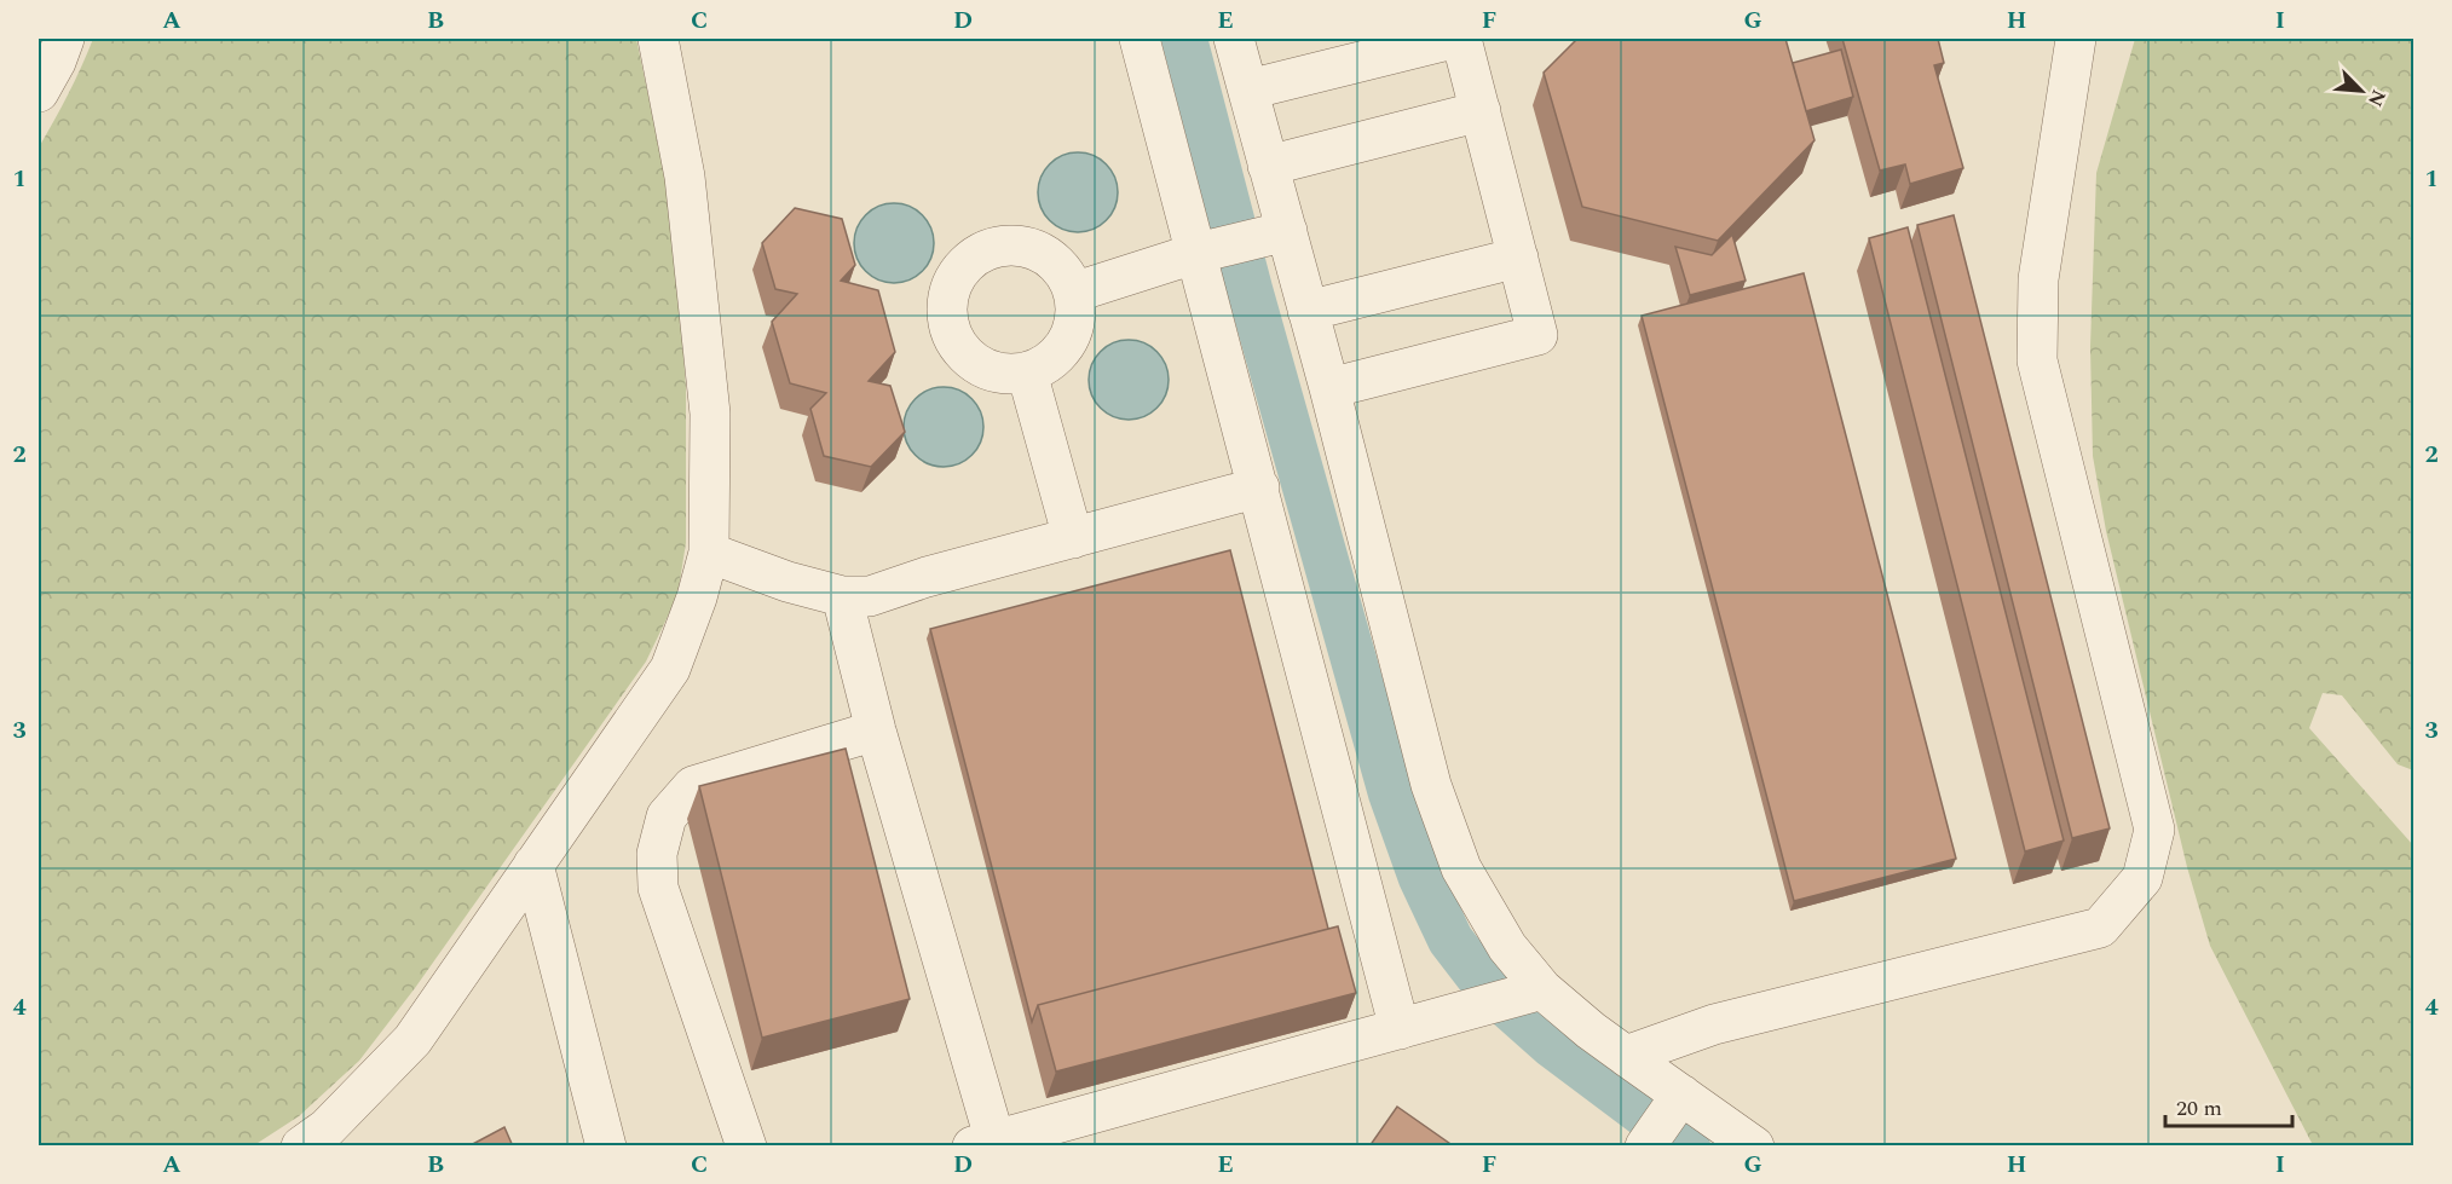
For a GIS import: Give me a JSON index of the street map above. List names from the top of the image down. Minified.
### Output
{"scale_bar":"20 m","north":"bottom right","grid":{"columns":["A","B","C","D","E","F","G","H","I"],"rows":["1","2","3","4"]}}
